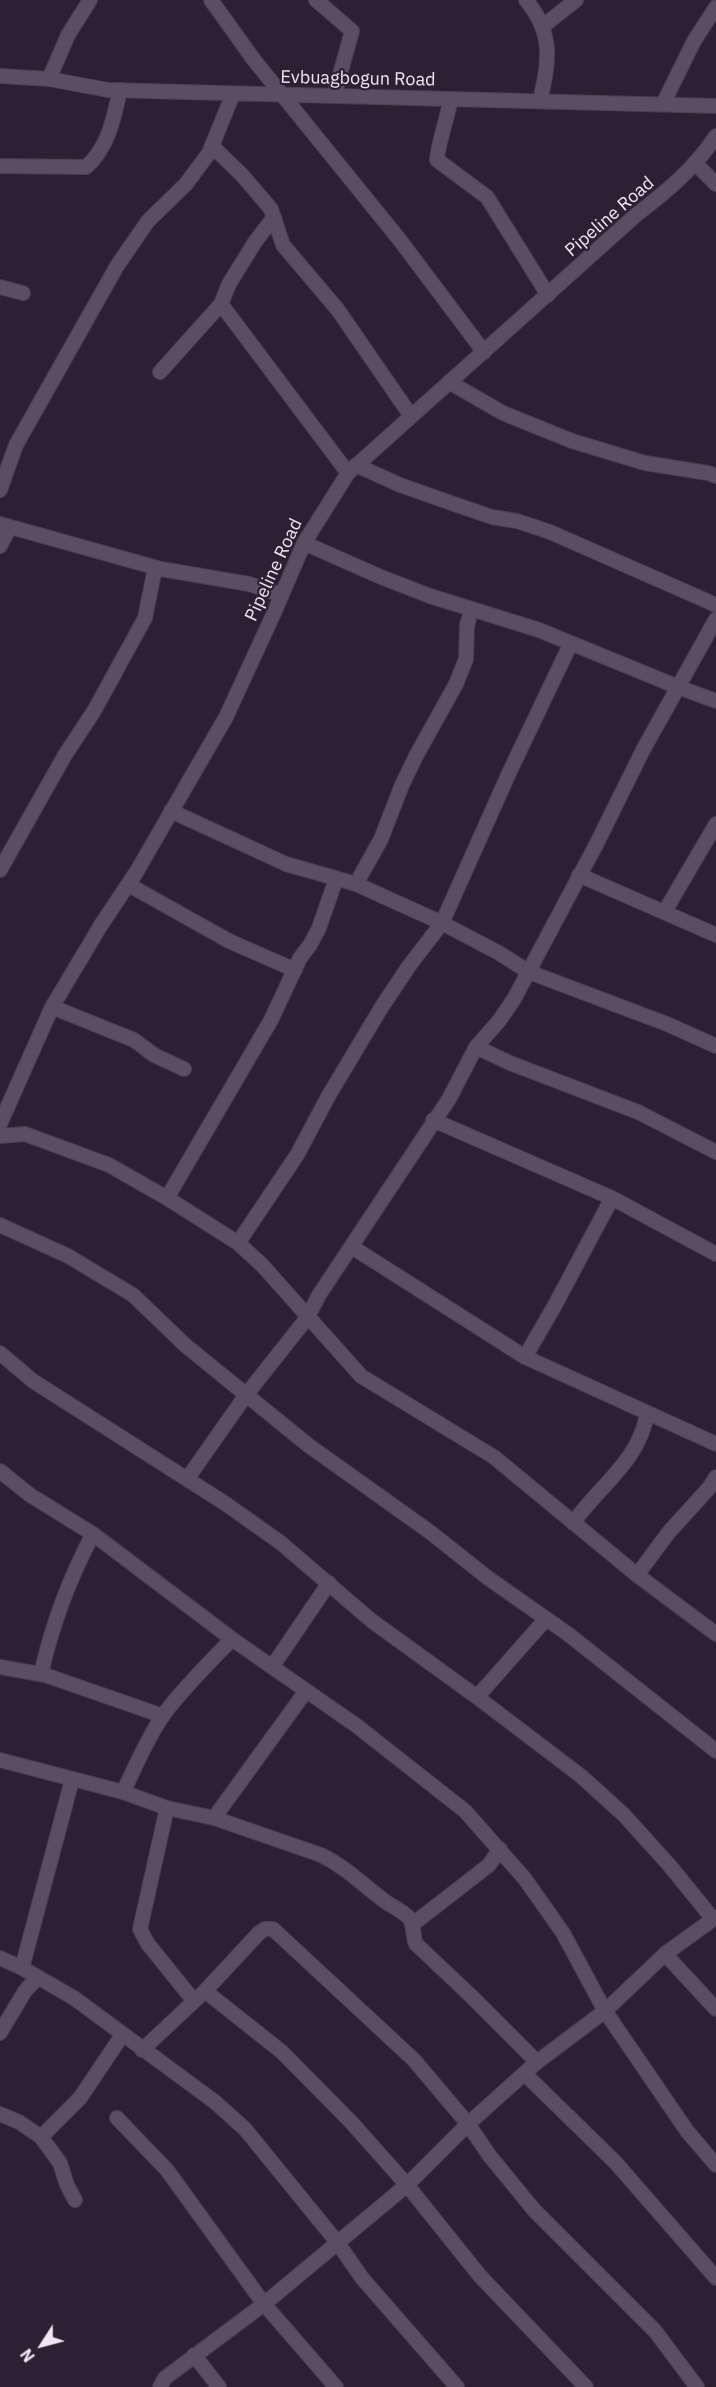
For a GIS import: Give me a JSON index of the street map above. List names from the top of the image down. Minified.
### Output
{"streets":{"street":["Evbuagbogun Road","Pipeline Road"]},"north":"bottom left"}
